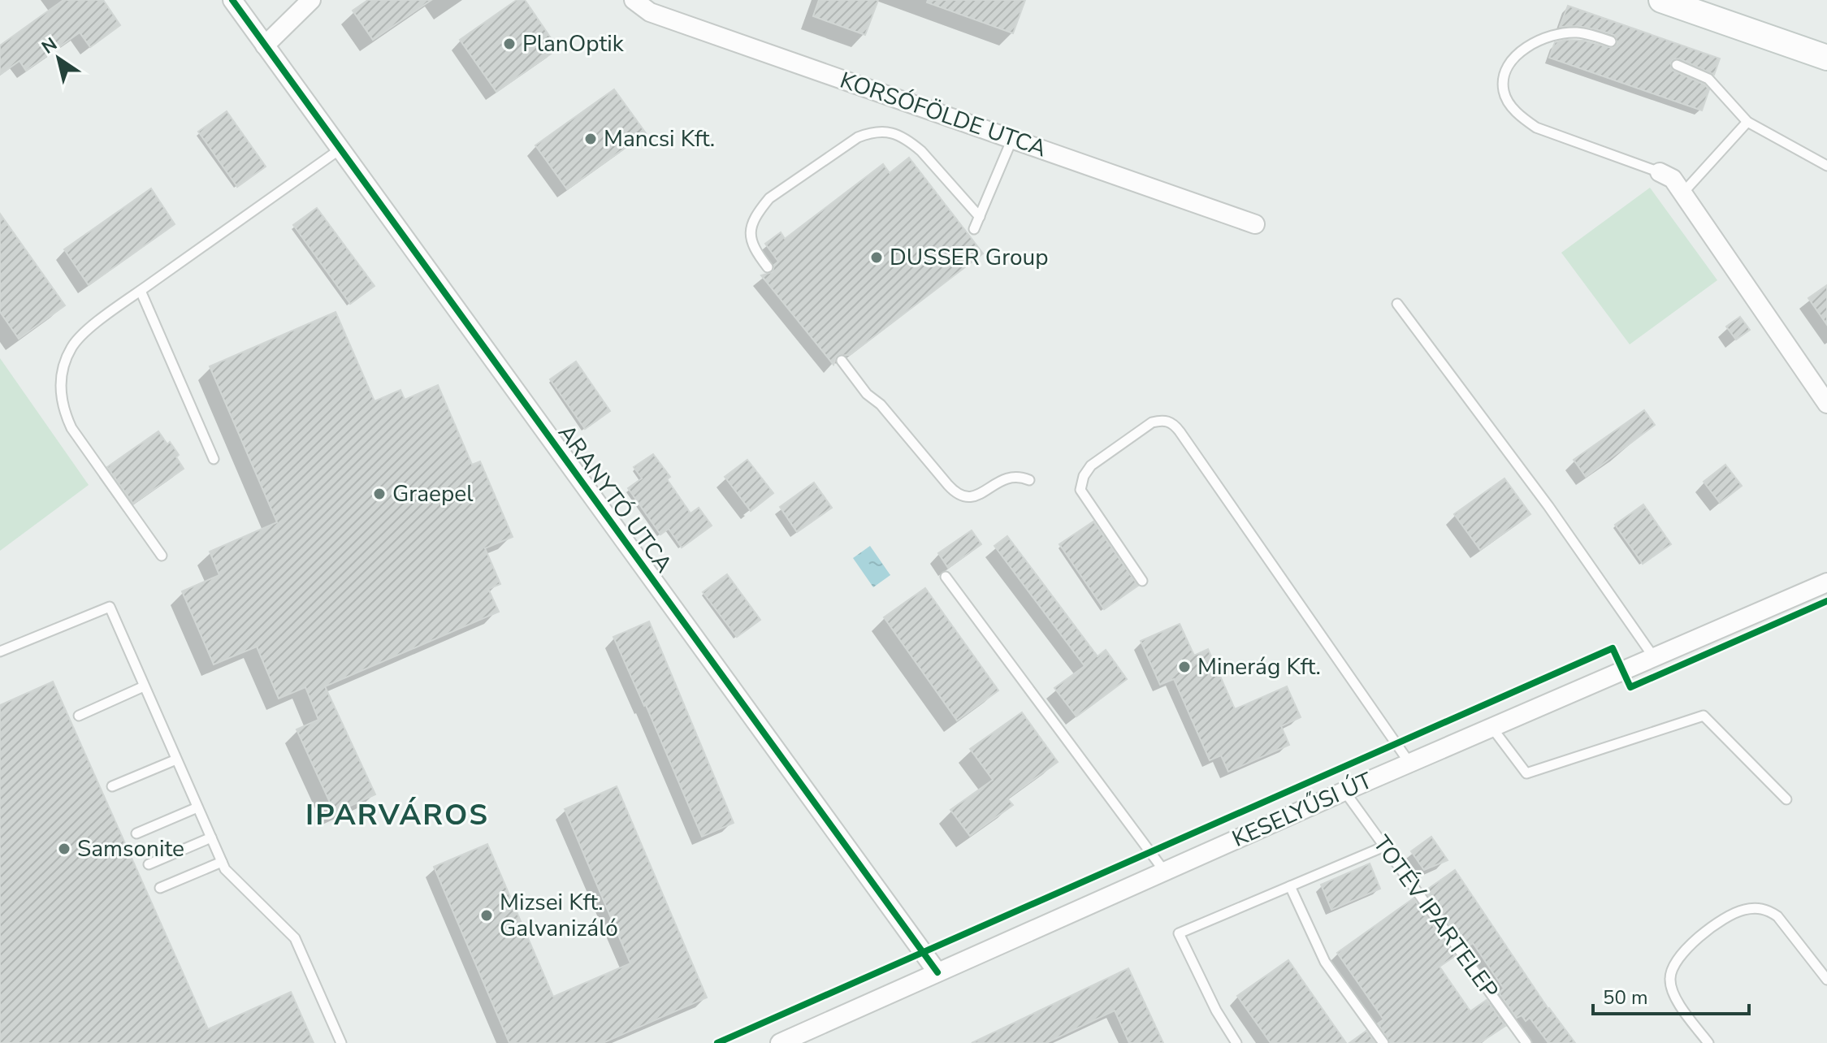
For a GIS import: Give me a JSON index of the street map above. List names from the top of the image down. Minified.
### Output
{"streets":{"street":["KORSÓFÖLDE UTCA","ARANYTÓ UTCA","KESELYŰSI ÚT"],"lane":["TOTÉV IPARTELEP"]},"crossings":[["ARANYTÓ UTCA","KESELYŰSI ÚT"],["KESELYŰSI ÚT","TOTÉV IPARTELEP"]],"districts":["IPARVÁROS"],"places":["PlanOptik","Mancsi Kft.","DUSSER Group","Graepel","Minerág Kft.","Samsonite","Mizsei Kft. Galvanizáló"],"scale_bar":"50 m","north":"top left"}
